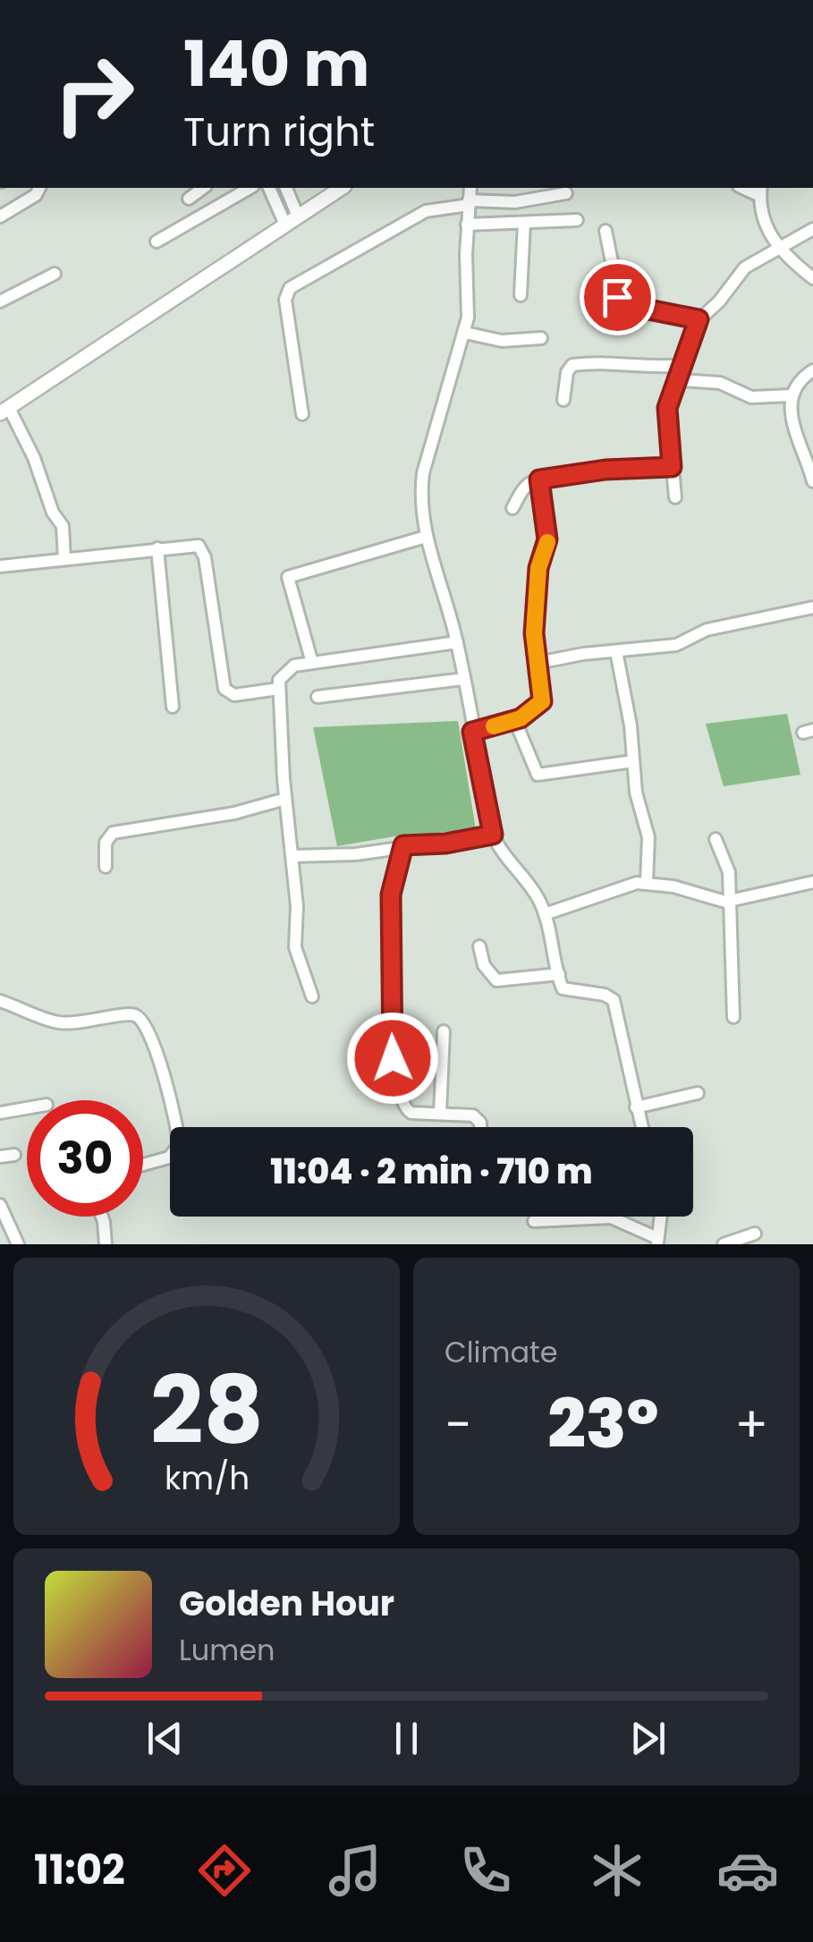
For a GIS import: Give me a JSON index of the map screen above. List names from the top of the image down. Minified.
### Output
{"page":{"turn":["140 m","Turn right"],"limit":"30","trip":"11:04 · 2 min · 710 m","tile":"Climate","heat":["−","23°","+"],"song":["Golden Hour","Lumen"],"tabs":"11:02","gauge":["28","km/h"]}}
